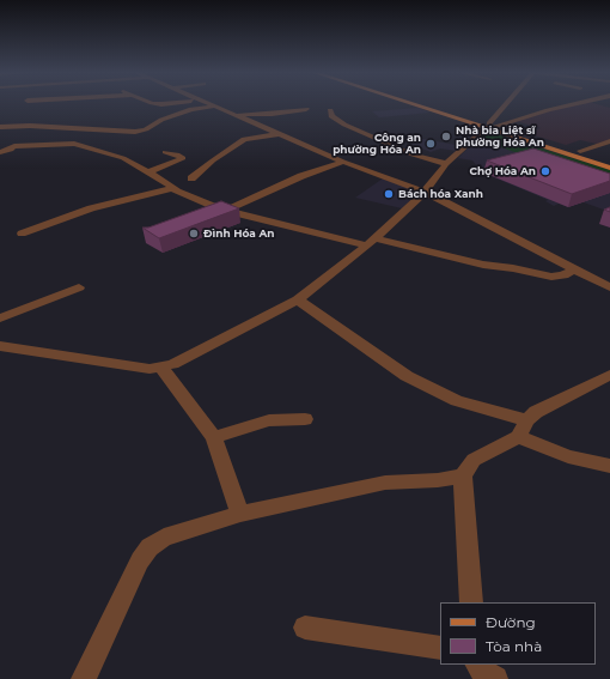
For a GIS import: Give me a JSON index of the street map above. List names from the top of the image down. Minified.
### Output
{"places":["Nhà bia Liệt sĩ phường Hóa An","Công an phường Hóa An","Chợ Hóa An","Bách hóa Xanh","Đình Hóa An"],"legend":["Đường","Tòa nhà"]}
